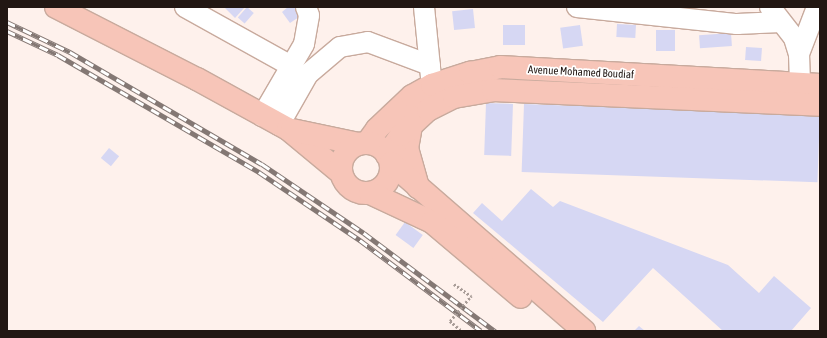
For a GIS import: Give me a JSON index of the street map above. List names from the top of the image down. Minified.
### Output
{"streets":{"main road":["Avenue Mohamed Boudiaf"]}}
